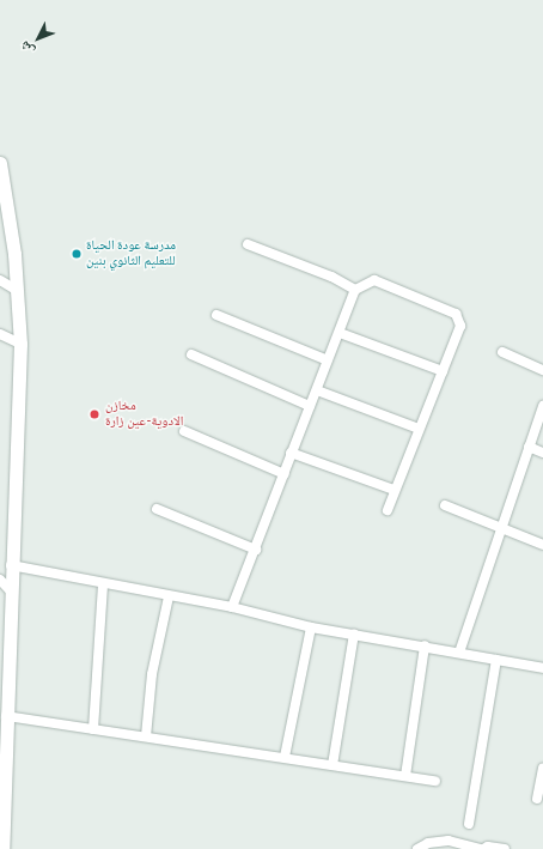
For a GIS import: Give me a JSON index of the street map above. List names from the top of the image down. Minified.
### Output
{"places":["مدرسة عودة الحياة للتعليم الثانوي بنين","مخازن الادوية-عين زارة"],"north":"bottom left"}
